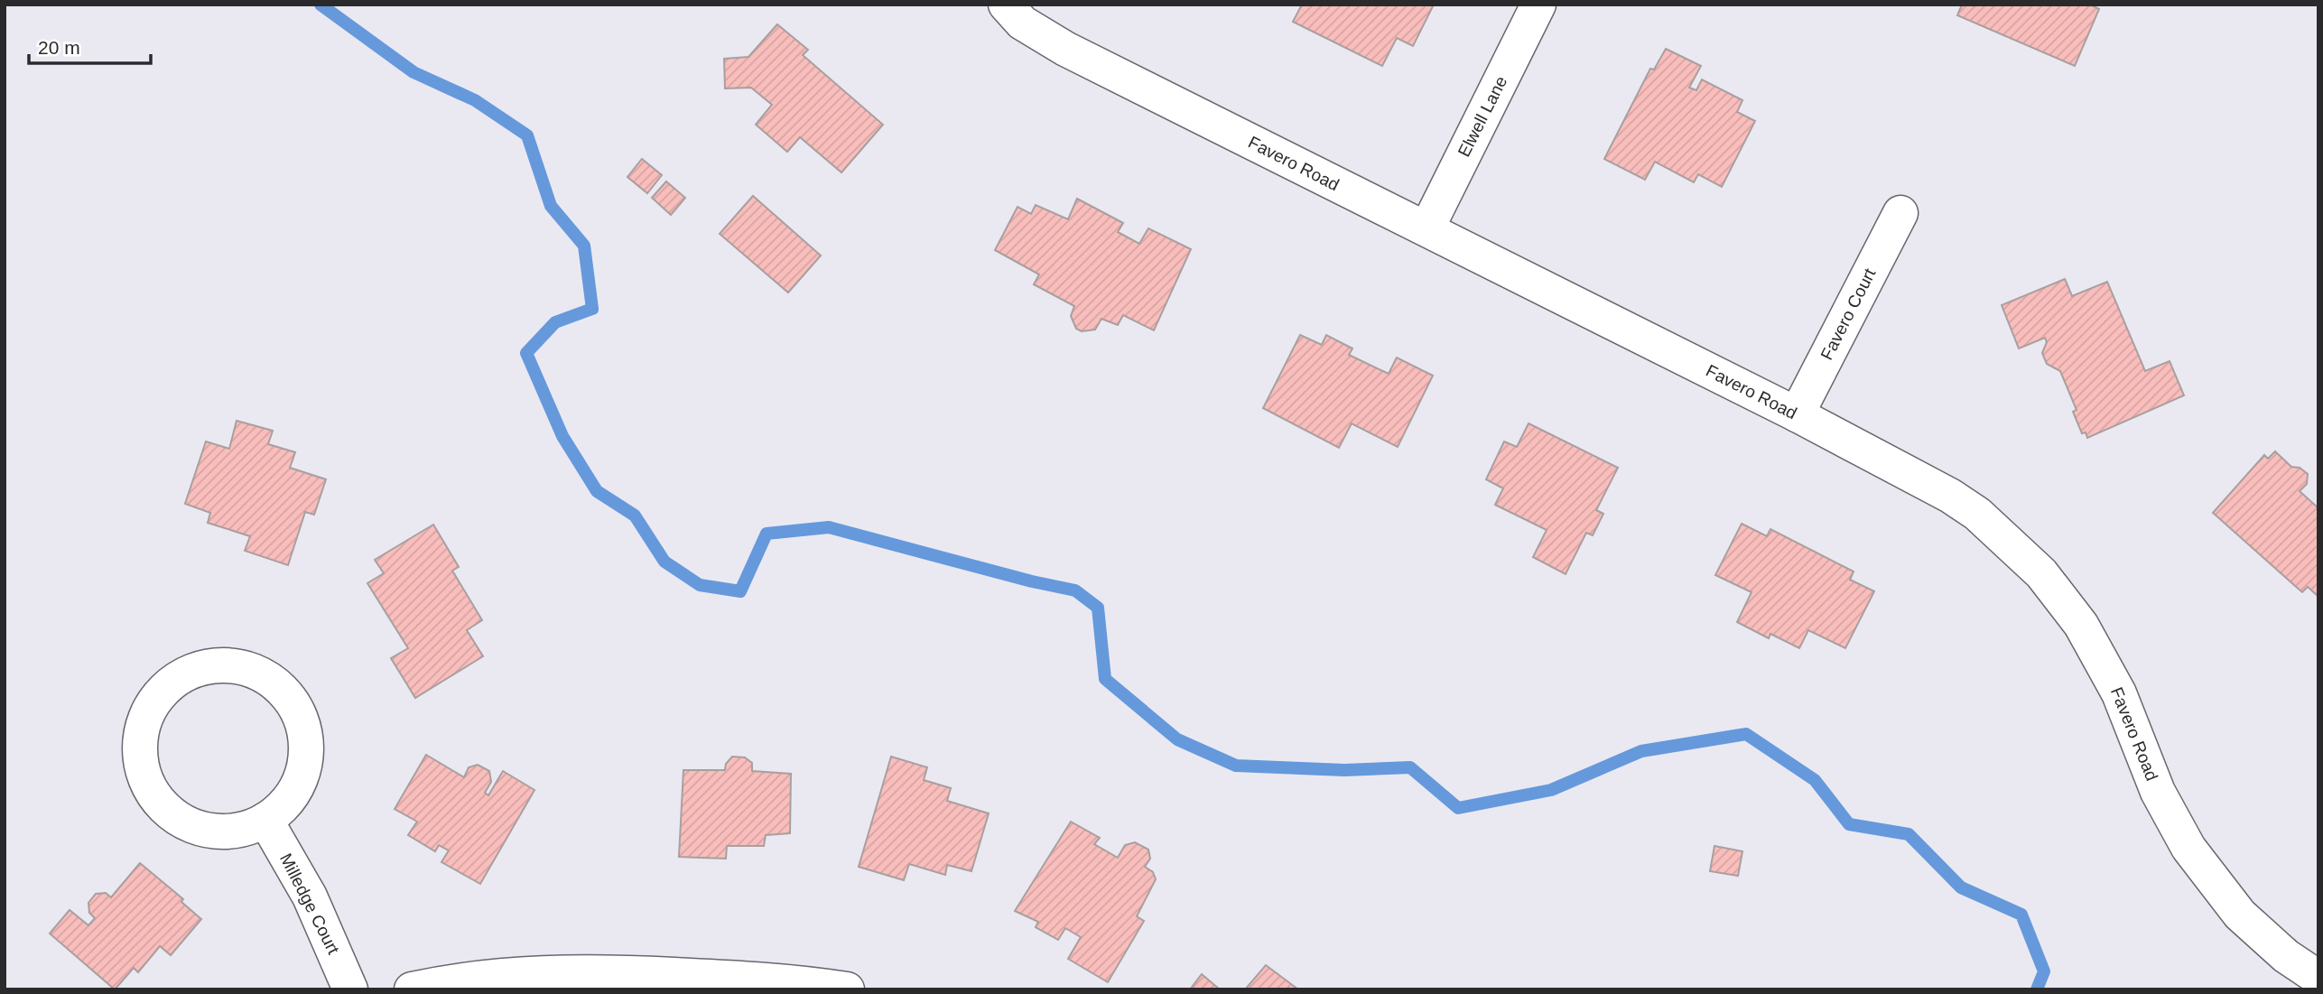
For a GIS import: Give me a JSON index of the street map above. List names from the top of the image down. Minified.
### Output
{"streets":{"street":["Elwell Lane","Favero Road","Favero Court","Milledge Court"]},"crossings":[["Elwell Lane","Favero Road"],["Favero Road","Favero Court"]],"scale_bar":"20 m"}
